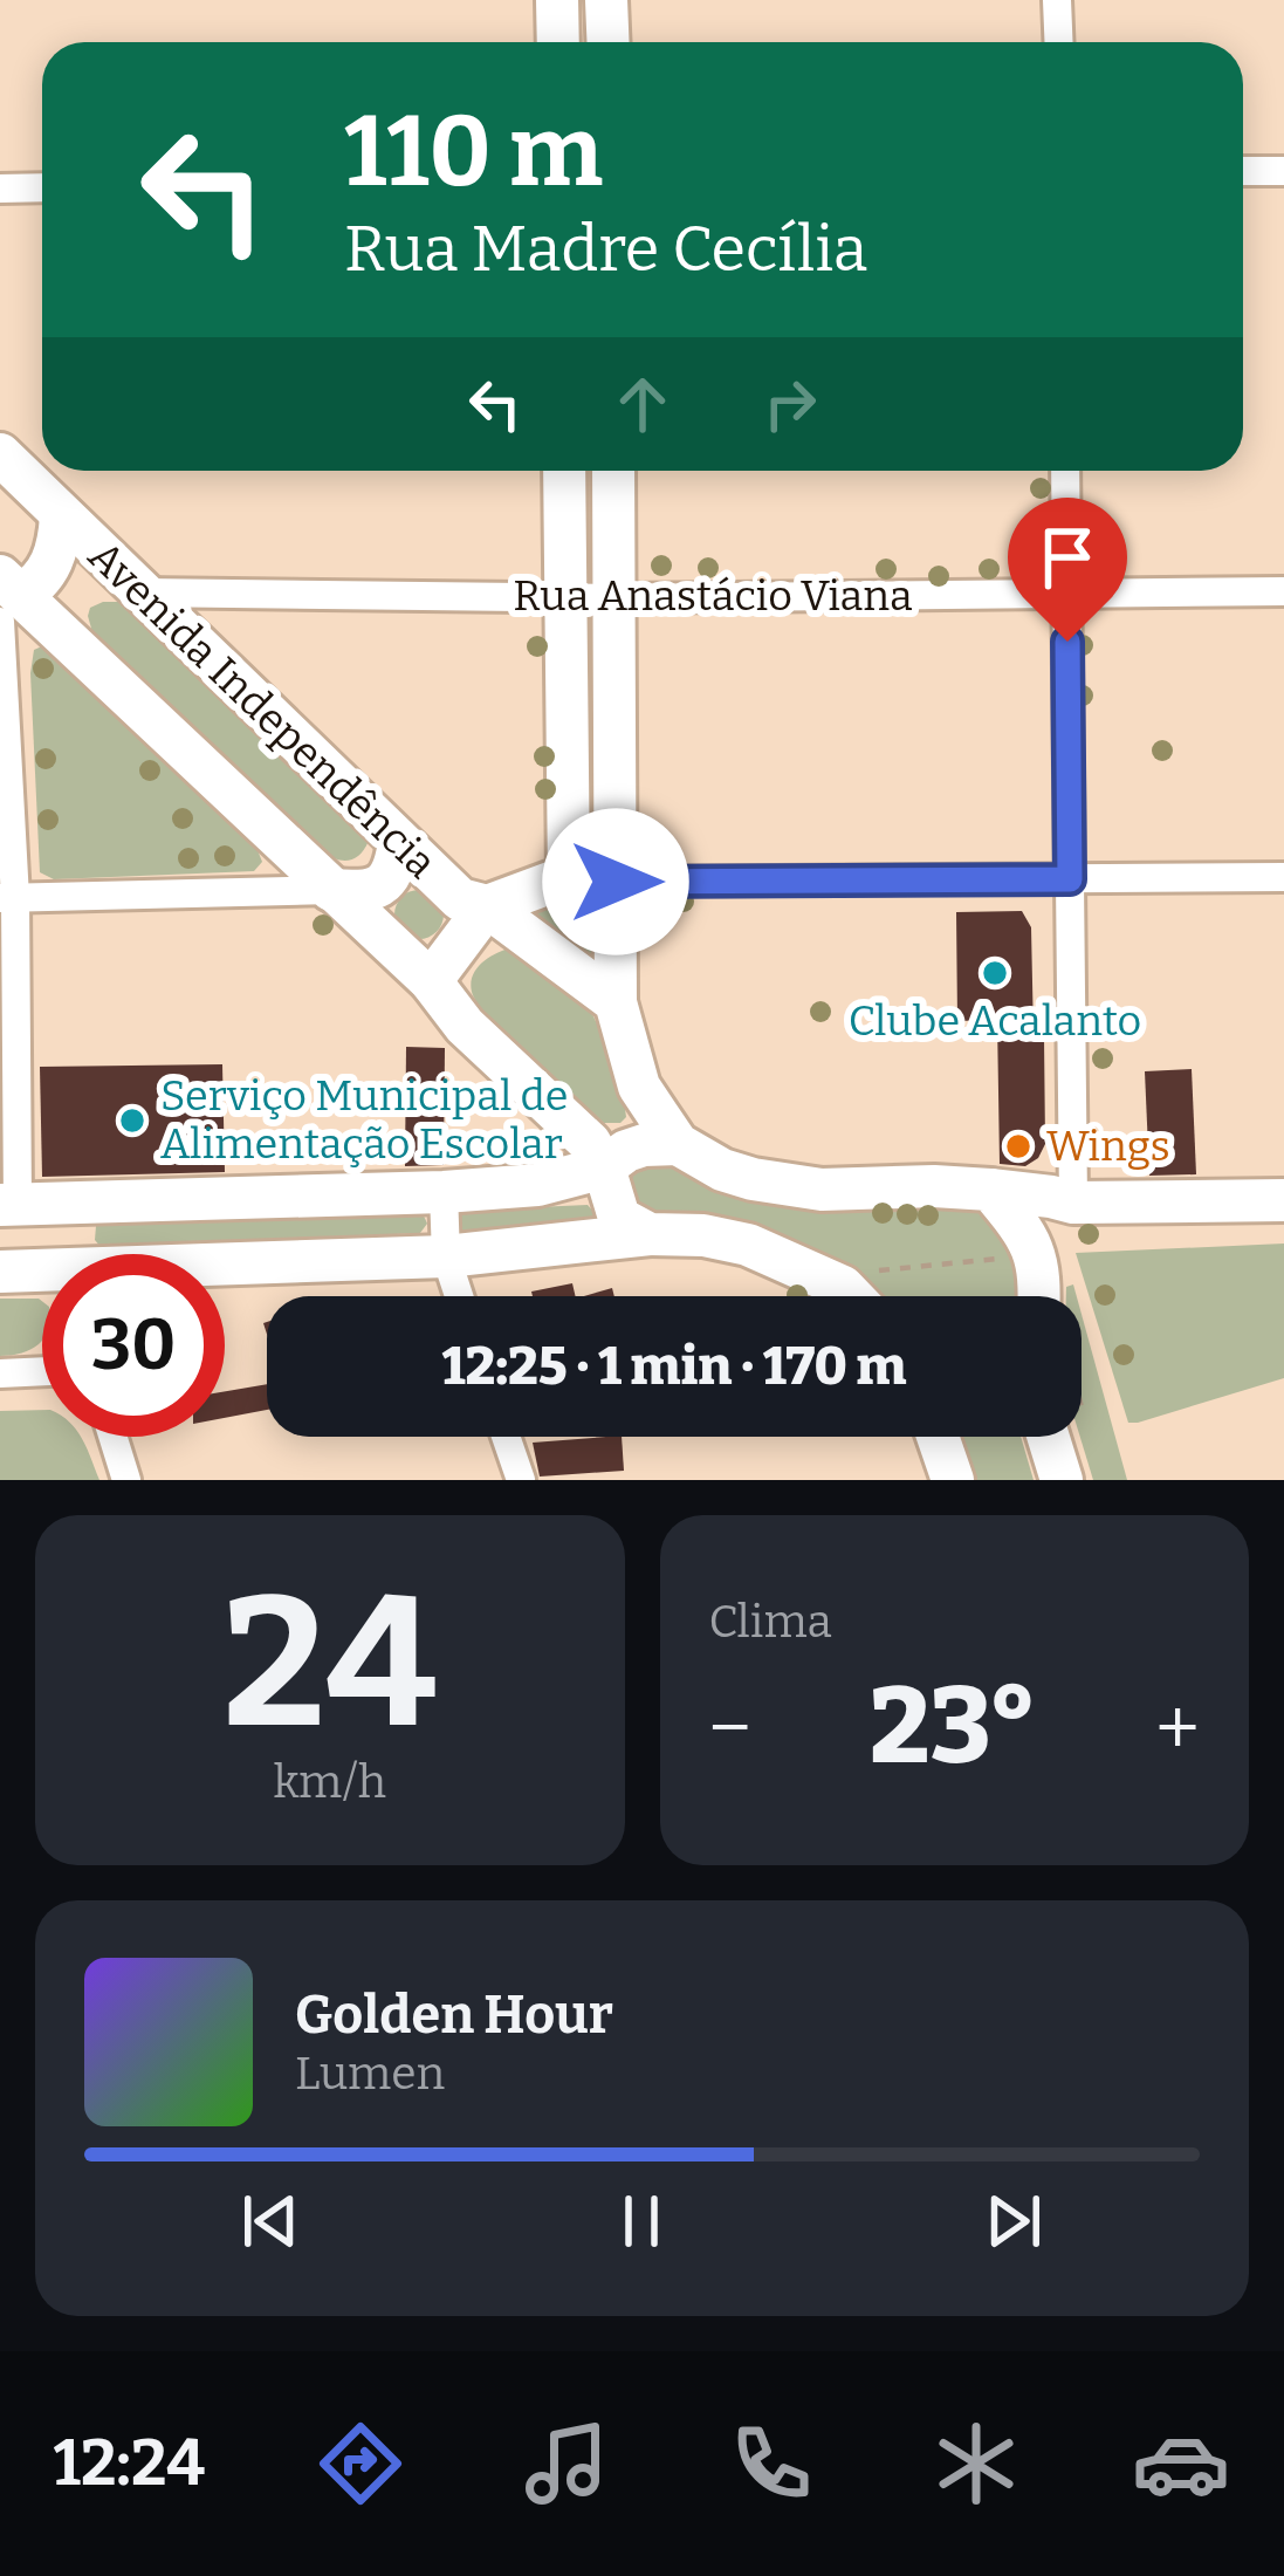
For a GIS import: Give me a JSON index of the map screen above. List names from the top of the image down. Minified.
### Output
{"streets":{"main road":["Avenida Independência"],"street":["Rua Anastácio Viana"]},"crossings":[["Rua Anastácio Viana","Avenida Independência"]],"places":["Clube Acalanto","Serviço Municipal de Alimentação Escolar","Wings"],"page":{"turn":["110 m","Rua Madre Cecília"],"limit":"30","trip":"12:25 · 1 min · 170 m","tile":[["24","km/h"],"Clima"],"heat":["−","23°","+"],"song":["Golden Hour","Lumen"],"tabs":"12:24"}}
